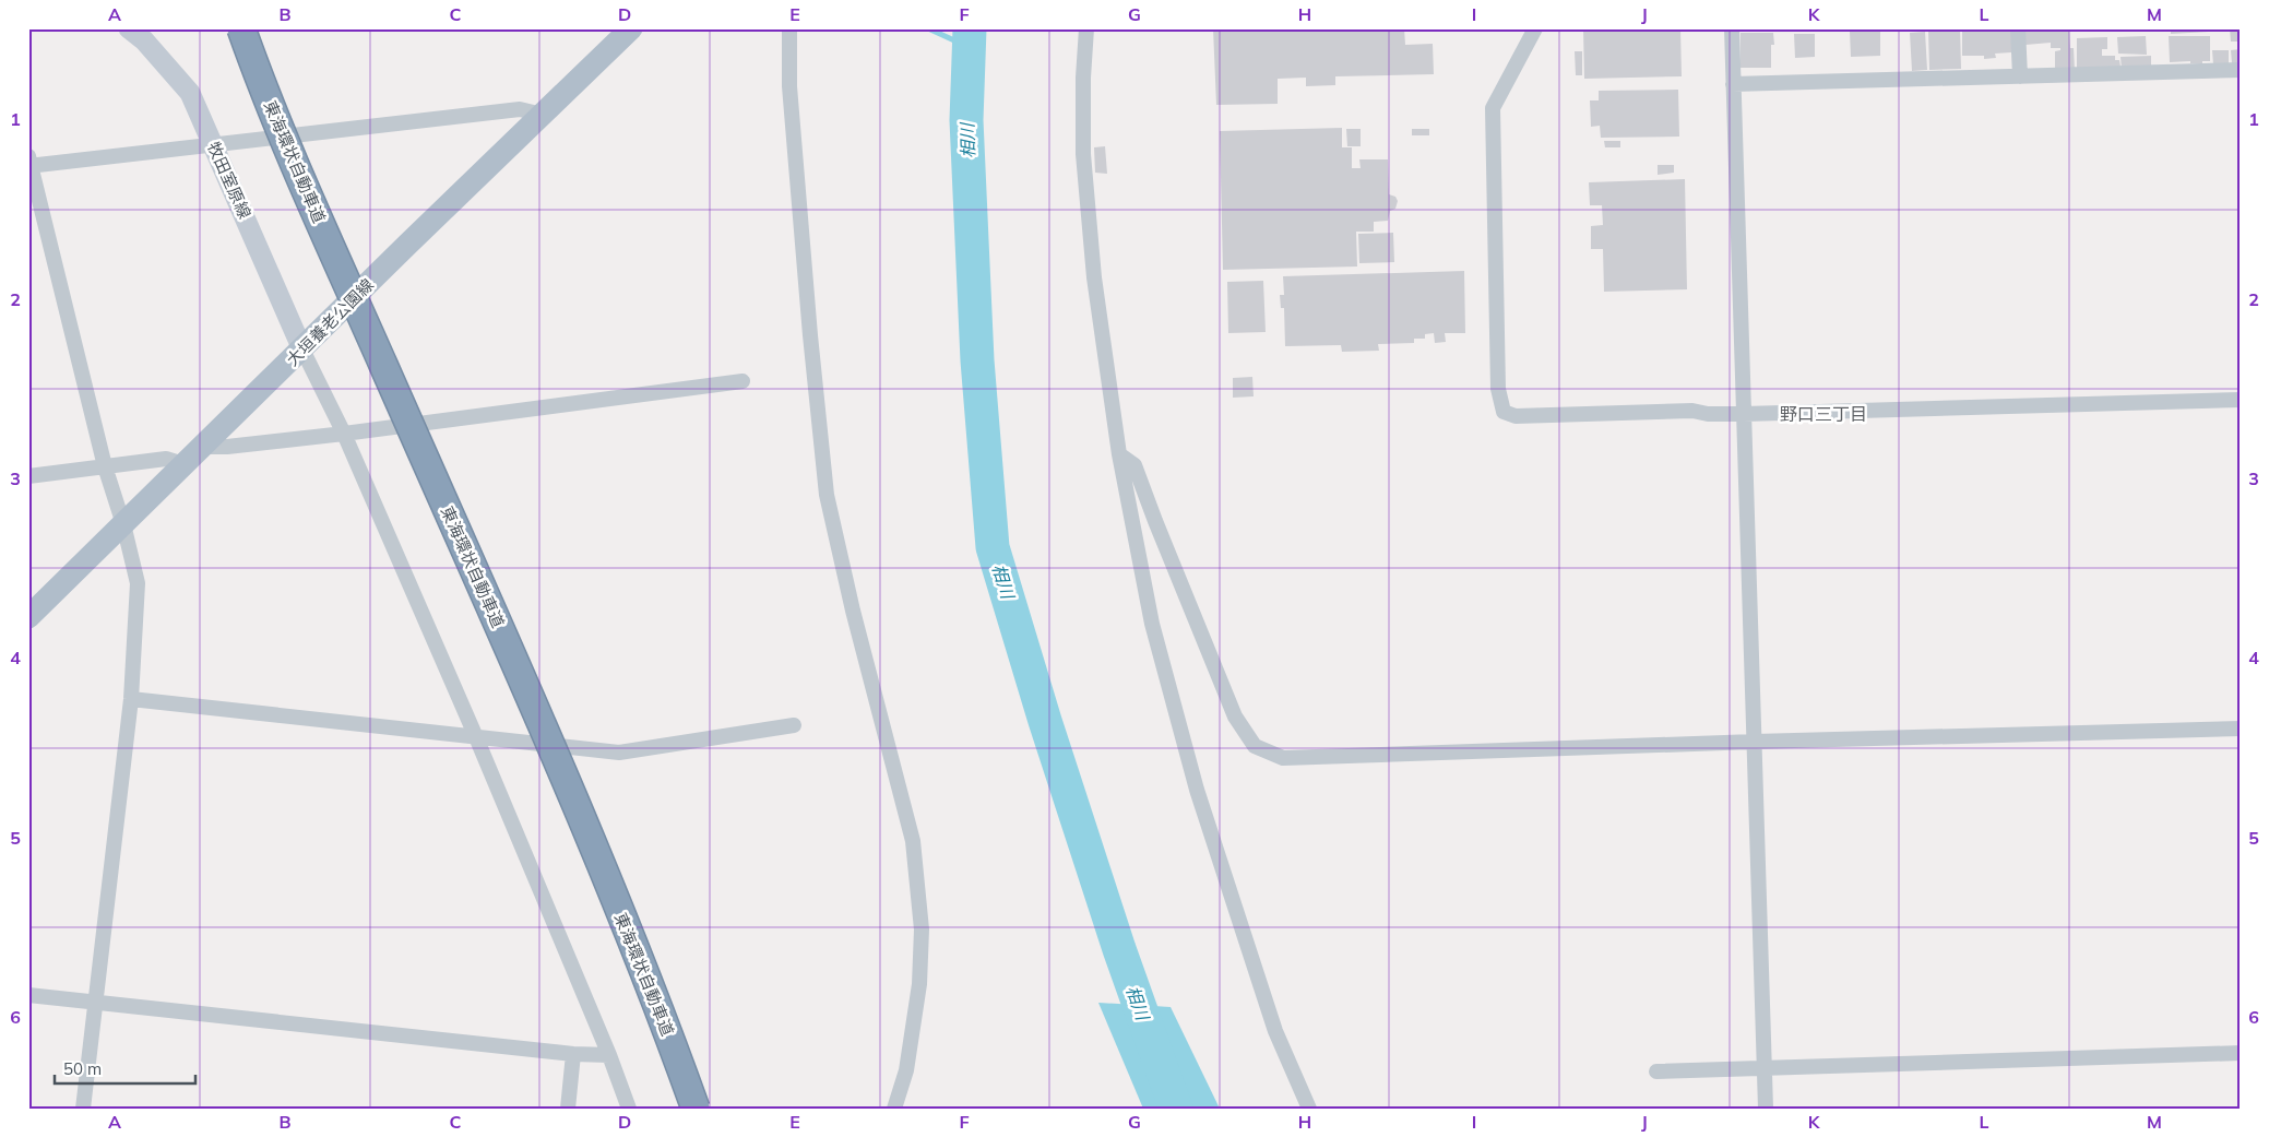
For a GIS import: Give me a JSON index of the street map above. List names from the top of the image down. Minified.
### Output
{"streets":{"highway":["東海環状自動車道"],"main road":["牧田室原線","大垣養老公園線"]},"crossings":[["牧田室原線","大垣養老公園線"]],"districts":["野口三丁目"],"water":["相川"],"scale_bar":"50 m","grid":{"columns":["A","B","C","D","E","F","G","H","I","J","K","L","M"],"rows":["1","2","3","4","5","6"]}}
